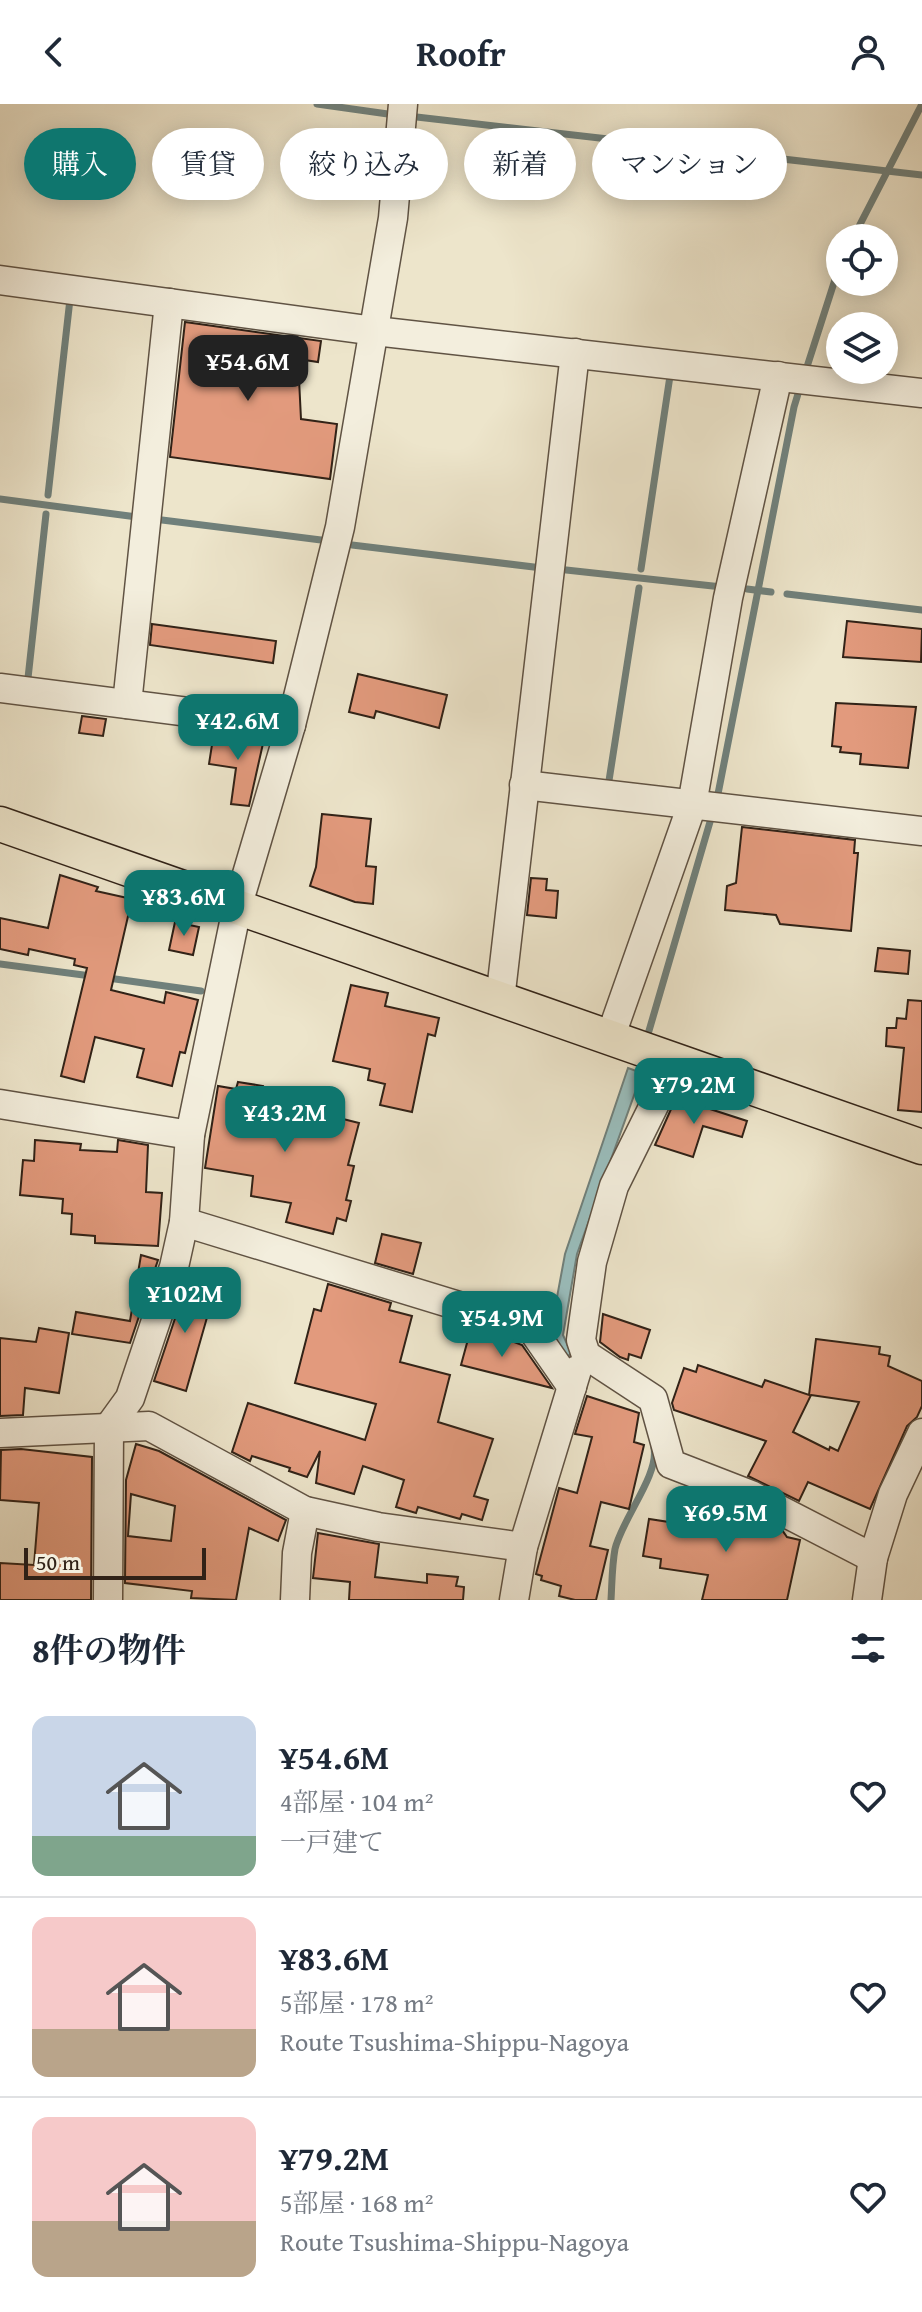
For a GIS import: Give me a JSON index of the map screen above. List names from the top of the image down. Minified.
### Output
{"scale_bar":"50 m","page":{"header":"Roofr","chip":["購入","賃貸","絞り込み","新着","マンション"],"price":["¥54.6M","¥42.6M","¥83.6M","¥79.2M","¥43.2M","¥102M","¥54.9M","¥69.5M"],"scale":"50 m","heading":"8件の物件","list":[{"name":"¥54.6M","note":"4部屋 · 104 m² · 一戸建て"},{"name":"¥83.6M","note":"5部屋 · 178 m² · Route Tsushima-Shippu-Nagoya"},{"name":"¥79.2M","note":"5部屋 · 168 m² · Route Tsushima-Shippu-Nagoya"}]}}
